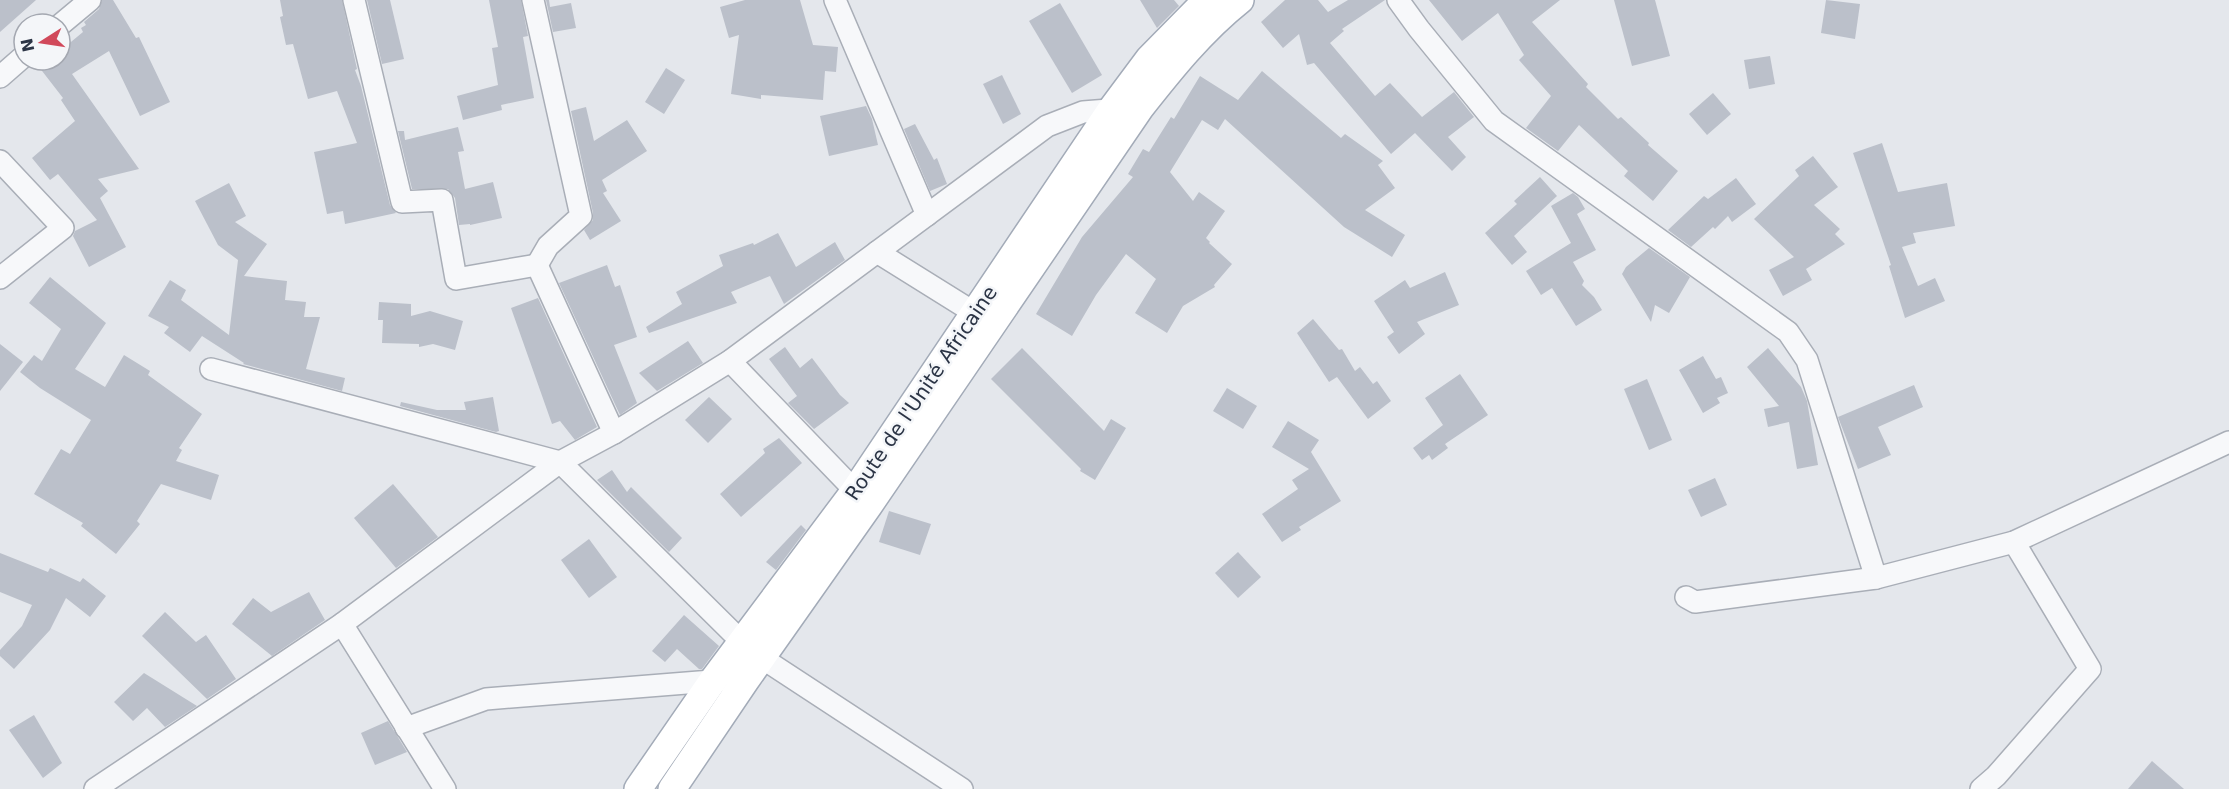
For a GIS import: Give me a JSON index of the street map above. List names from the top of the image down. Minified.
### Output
{"streets":{"main road":["Route de l'Unité Africaine"]},"north":"left"}
